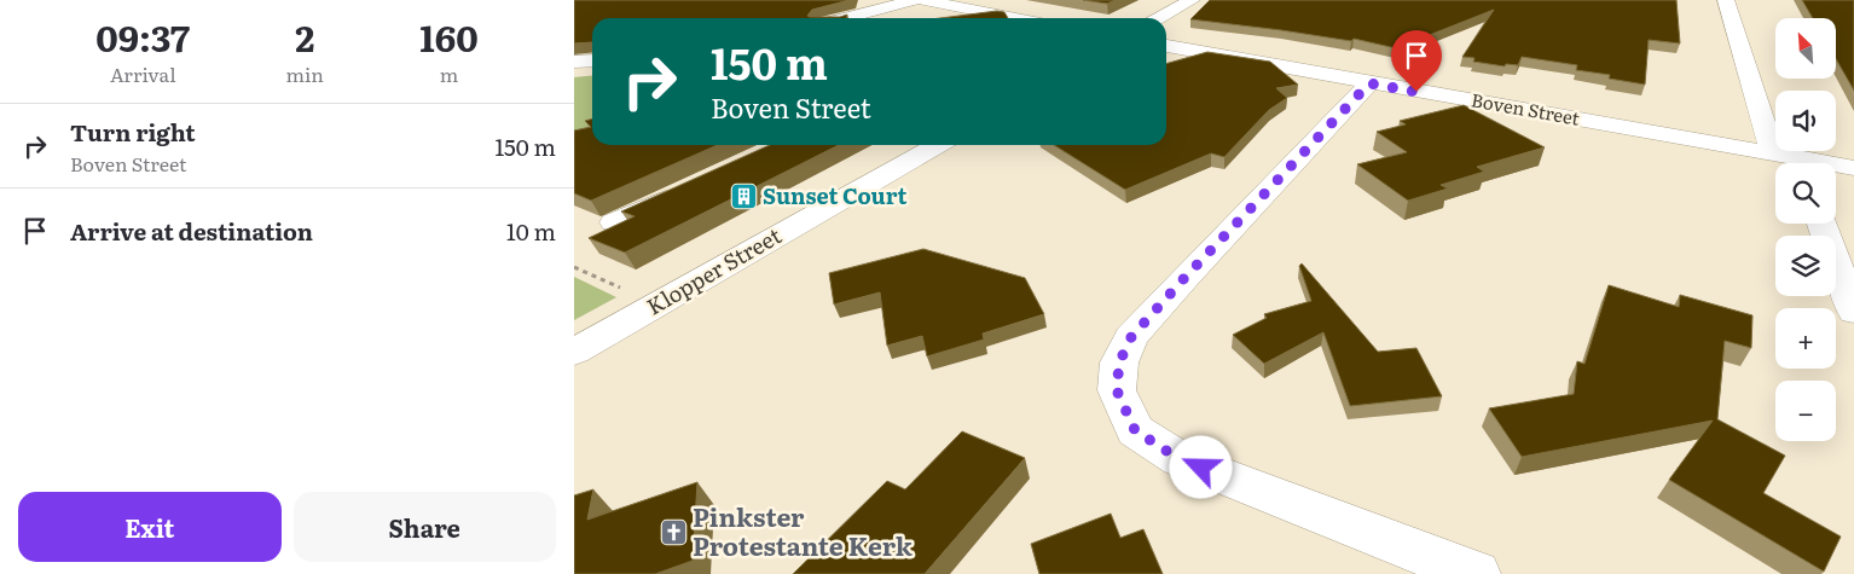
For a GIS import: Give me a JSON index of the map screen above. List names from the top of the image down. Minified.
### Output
{"streets":{"street":["Boven Street","Klopper Street"]},"places":{"building":["Sunset Court"],"church":["Pinkster Protestante Kerk"]},"north":"top left","page":{"eta":["09:37","Arrival","2","min","160","m"],"map_buttons":["+","−"],"turn":["150 m","Boven Street"],"list":[{"name":"Turn right","note":"Boven Street","value":"150 m"},{"name":"Arrive at destination","value":"10 m"}],"buttons":["Exit","Share"]}}
